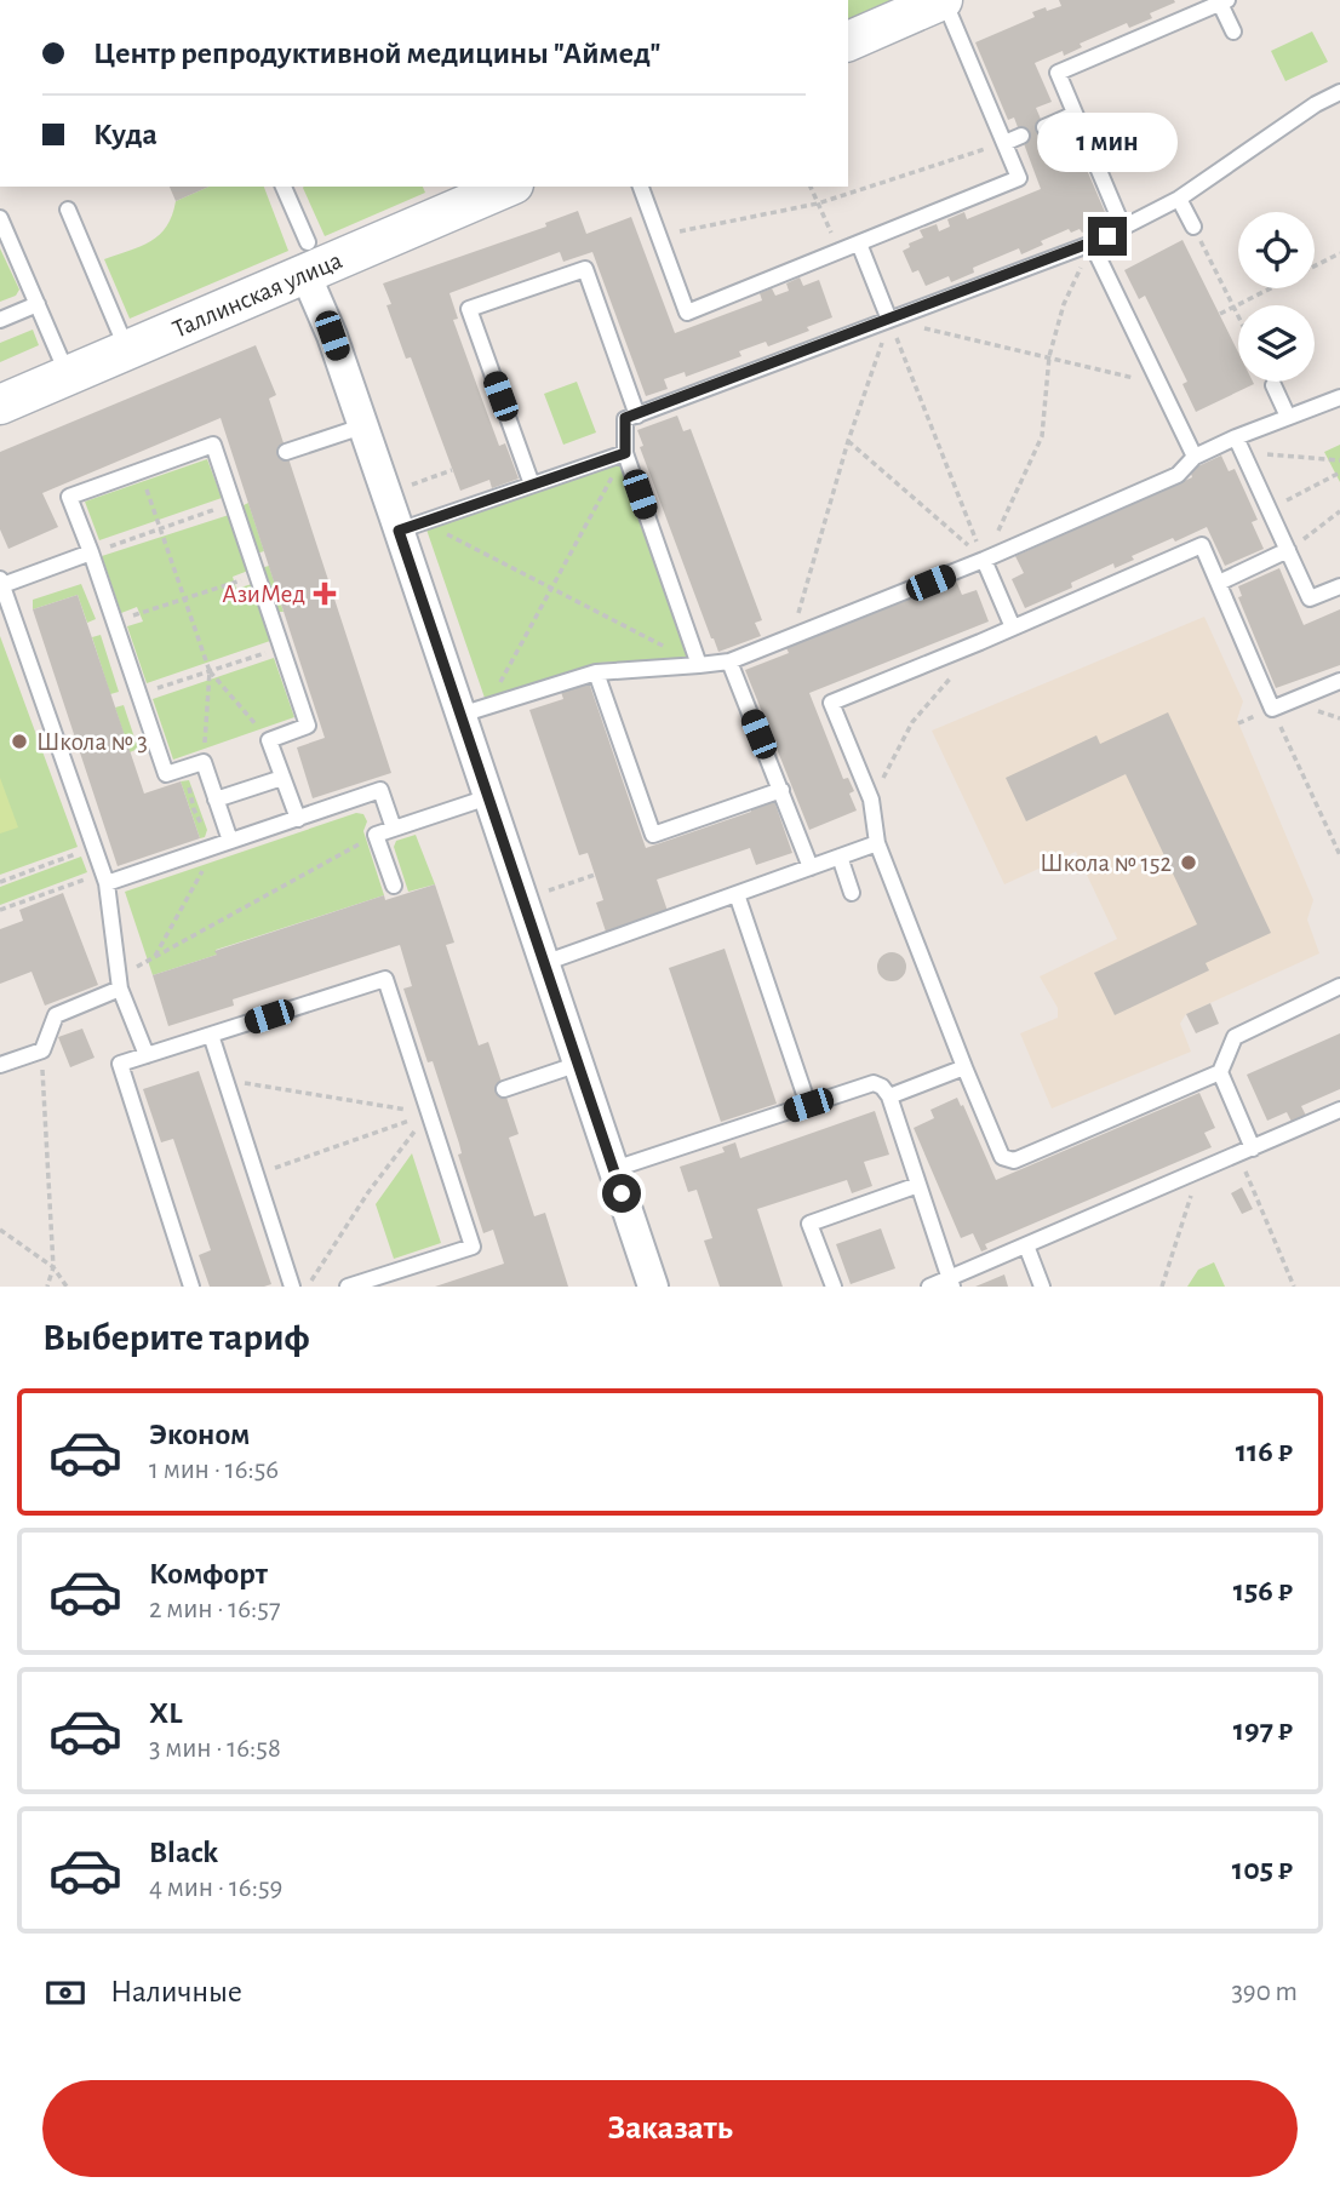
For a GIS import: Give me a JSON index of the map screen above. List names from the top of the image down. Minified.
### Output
{"streets":{"street":["Таллинская улица"]},"places":{"health":["АзиМед"],"other":["Школа № 3","Школа № 152"]},"page":{"banner":["Центр репродуктивной медицины \"Аймед\"","Куда"],"bubble":"1 мин","heading":"Выберите тариф","list":[{"name":"Эконом","note":"1 мин · 16:56","value":"116 ₽"},{"name":"Комфорт","note":"2 мин · 16:57","value":"156 ₽"},{"name":"XL","note":"3 мин · 16:58","value":"197 ₽"},{"name":"Black","note":"4 мин · 16:59","value":"105 ₽"}],"pay":["Наличные","390 m"],"buttons":"Заказать"}}
